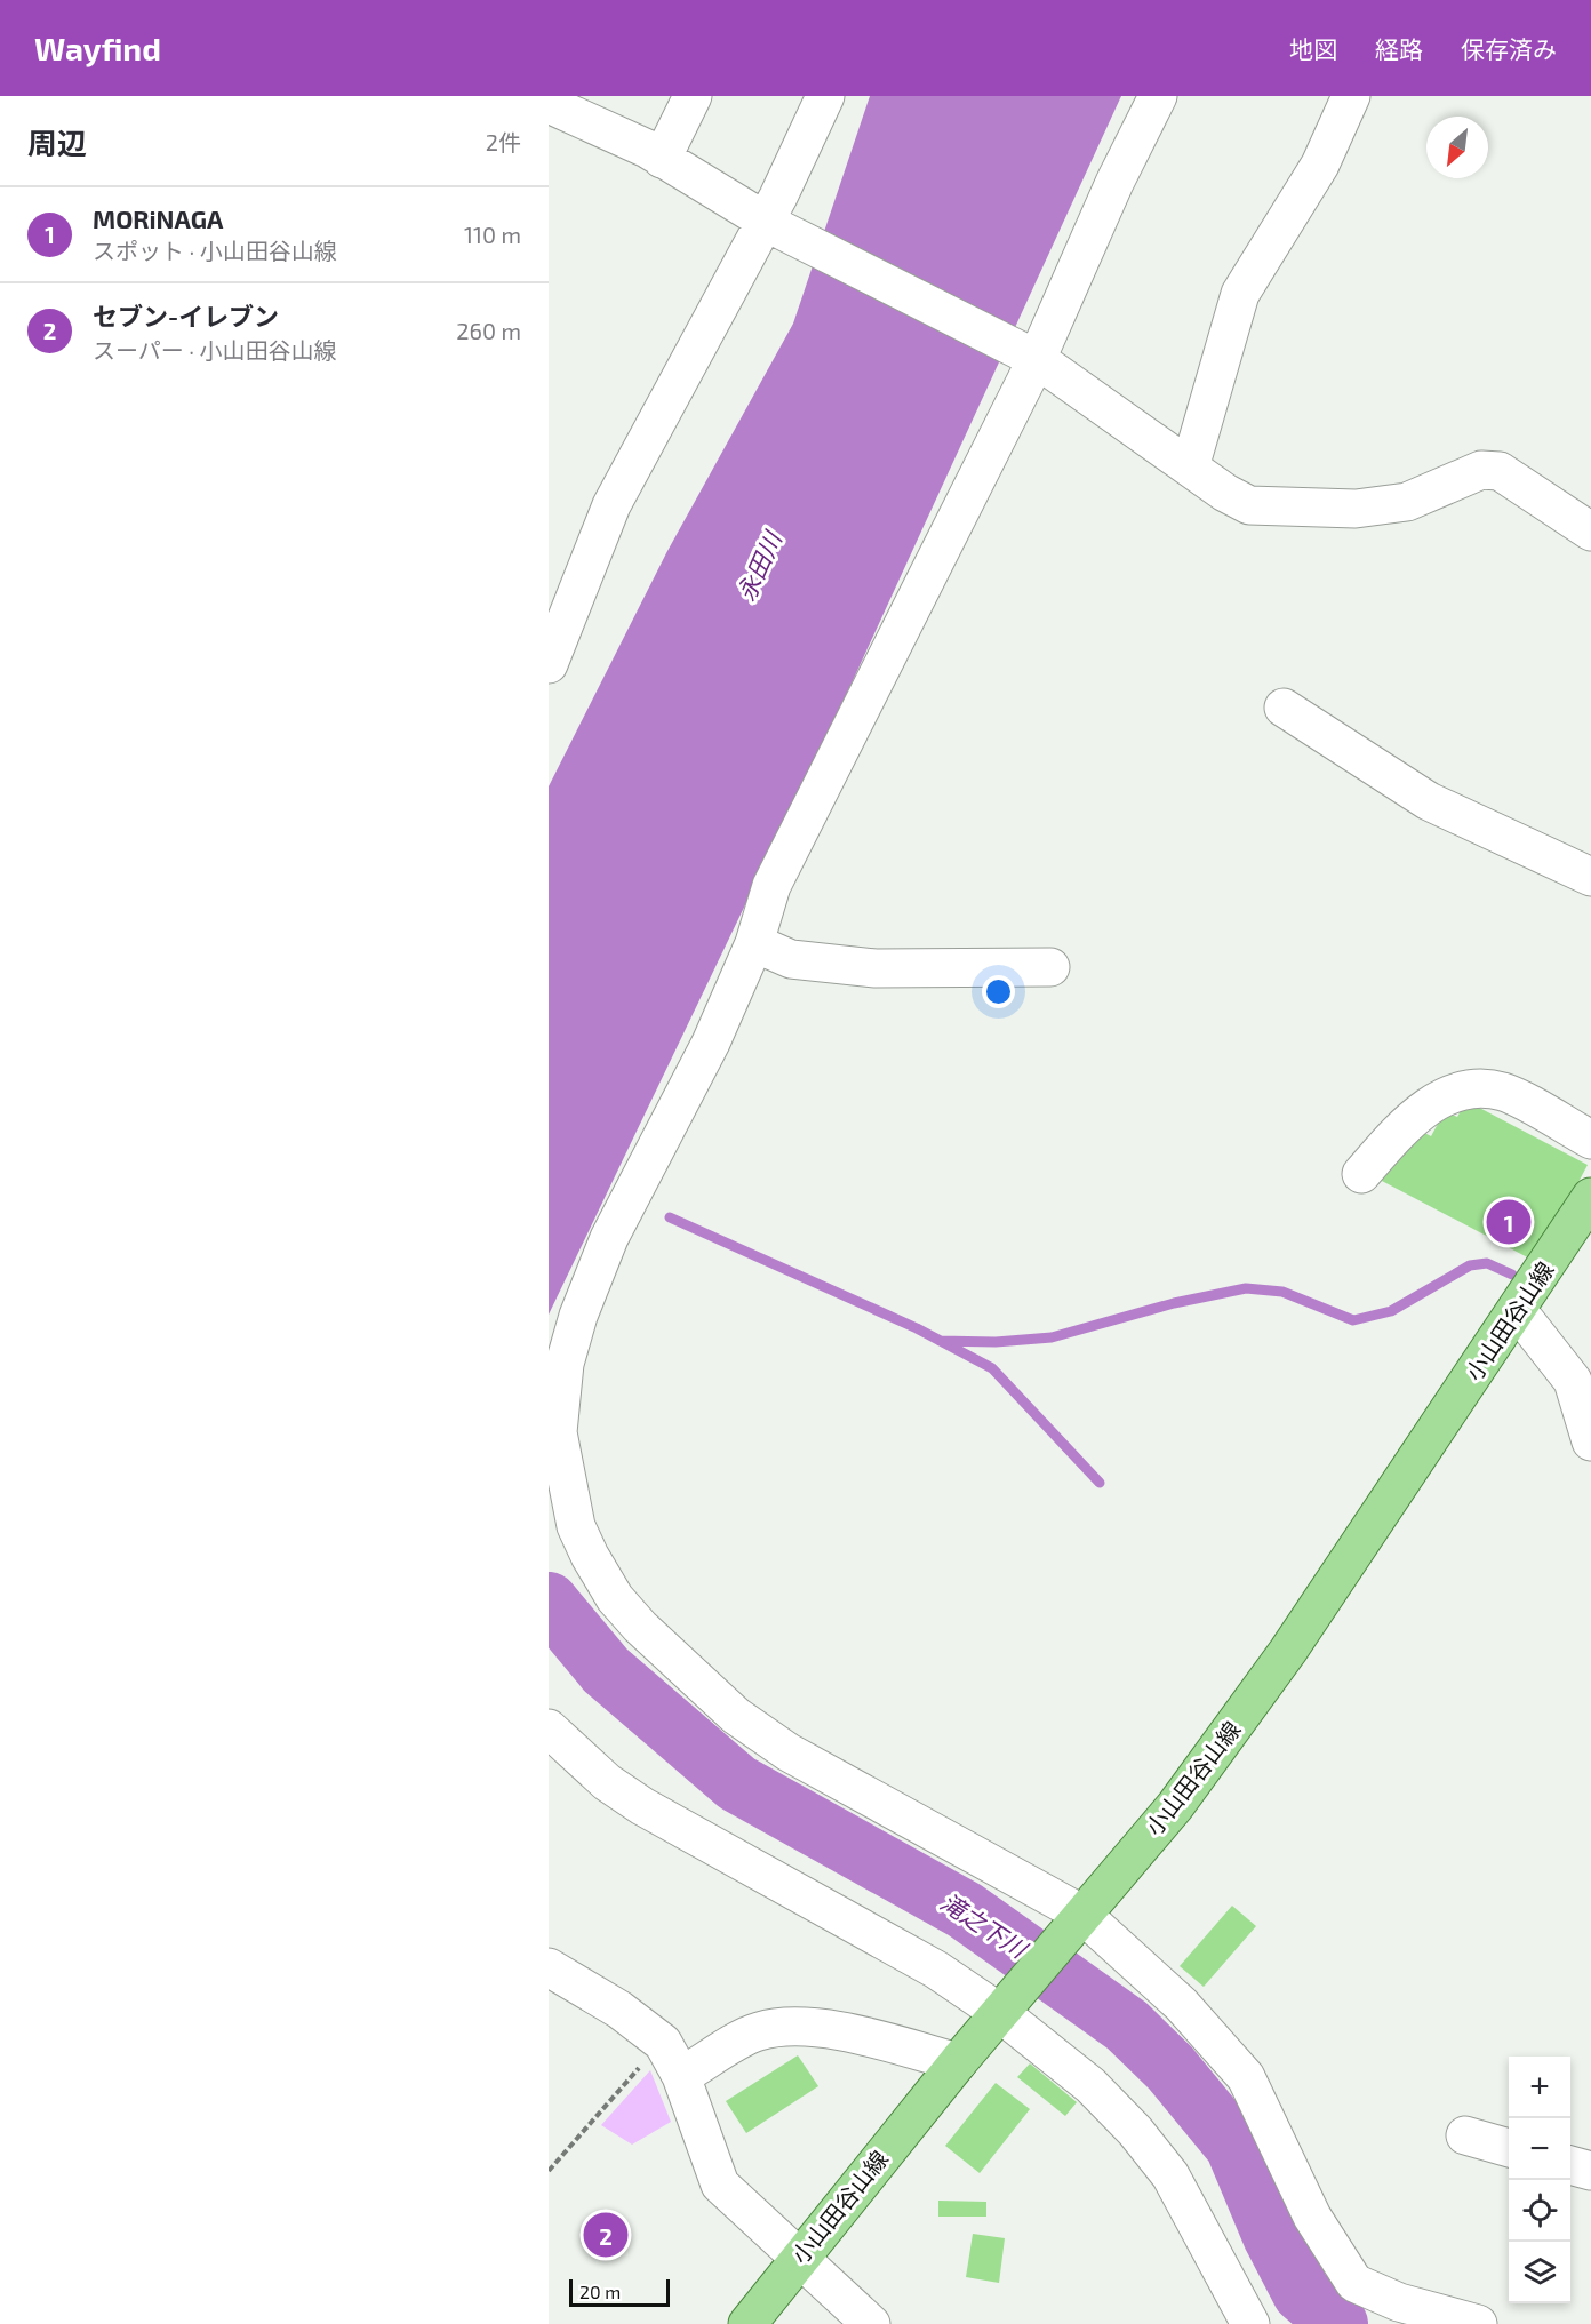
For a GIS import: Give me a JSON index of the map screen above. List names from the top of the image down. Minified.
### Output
{"streets":{"main road":["小山田谷山線"]},"water":["永田川","滝之下川"],"scale_bar":"20 m","north":"bottom left","page":{"header":"Wayfind","nav":["地図","経路","保存済み"],"heading":["周辺","2件"],"list":[{"mark":"1","name":"MORiNAGA","note":"スポット · 小山田谷山線","value":"110 m"},{"mark":"2","name":"セブン-イレブン","note":"スーパー · 小山田谷山線","value":"260 m"}],"pins":["1","2"],"map_buttons":["+","−"],"scale":"20 m"}}
